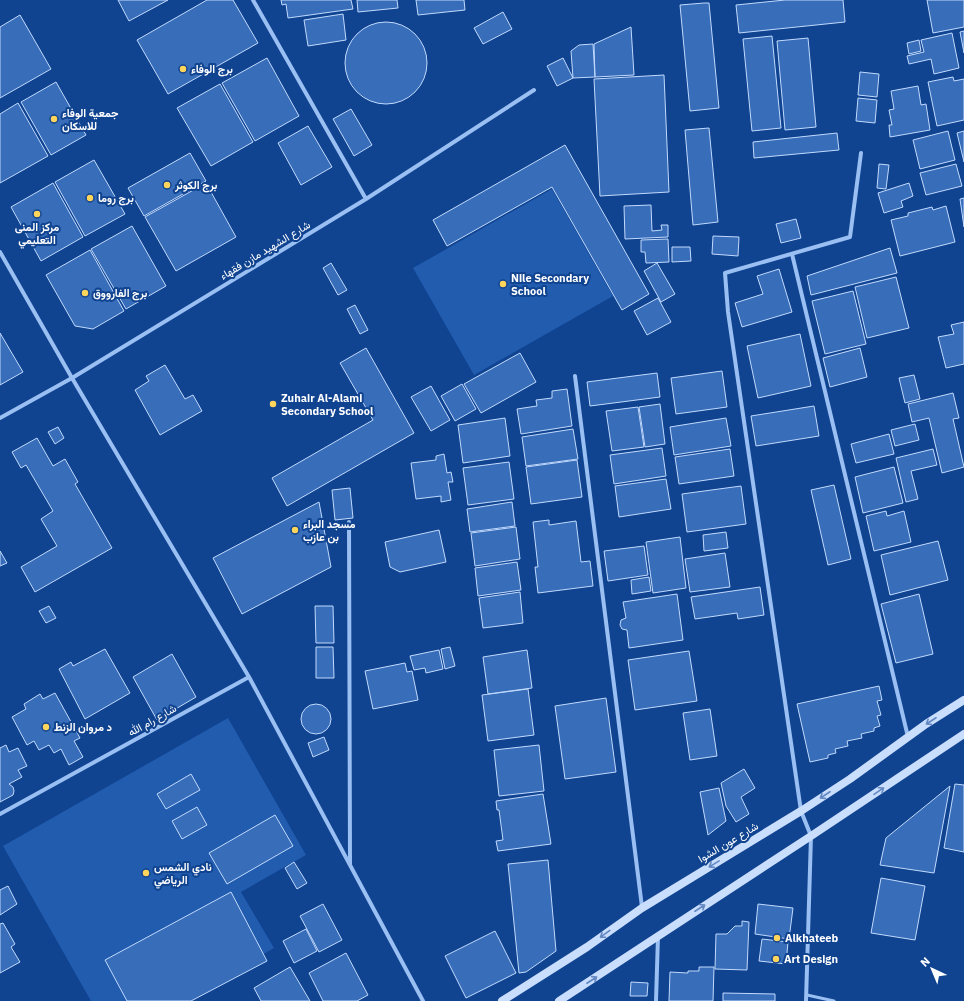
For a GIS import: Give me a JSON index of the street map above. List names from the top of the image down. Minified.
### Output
{"streets":{"main road":["شارع عون الشوا"],"street":["شارع الشهيد مازن فقهاء","شارع رام الله"]},"places":["برج الوفاء","جمعية الوفاء للاسكان","برج الكوثر","برج روما","مركز المنى التعليمي","Nile Secondary School","برج الفارووق","Zuhair Al-Alami Secondary School","مسجد البراء بن عازب","د مروان الزنط","نادي الشمس الرياضي","Alkhateeb","Art Design"],"north":"top left"}
